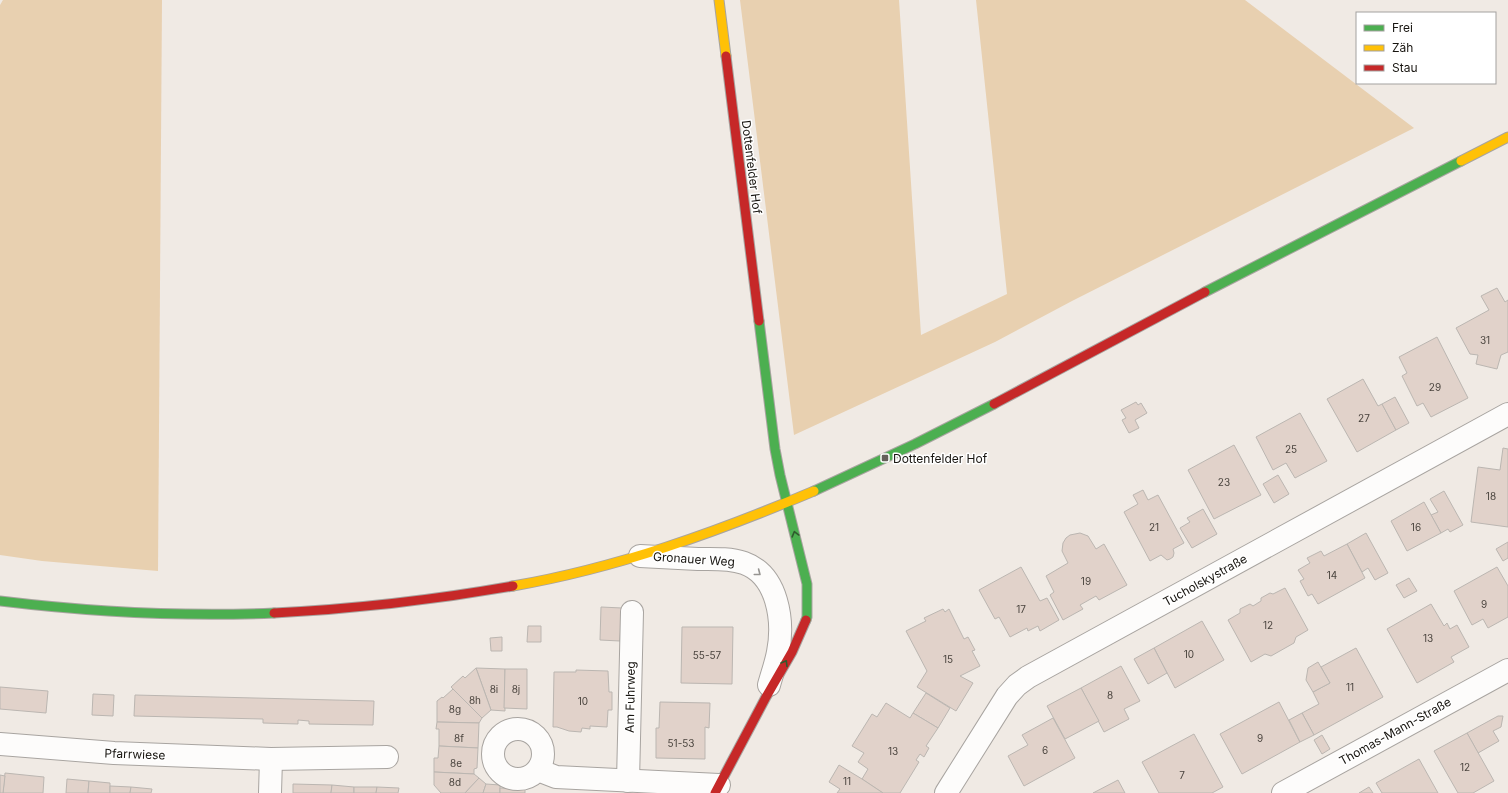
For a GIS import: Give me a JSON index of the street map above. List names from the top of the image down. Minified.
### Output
{"streets":{"main road":["Dottenfelder Hof","Gronauer Weg"],"street":["Tucholskystraße","Am Fuhrweg","Thomas-Mann-Straße","Pfarrwiese"]},"crossings":[["Dottenfelder Hof","Gronauer Weg"]],"places":{"transit":["Dottenfelder Hof"]},"house_numbers":["31","29","27","25","23","18","21","16","14","19","9","17","12","13","10","55-57","15","11","8i","8j","8","8h","10","8g","8f","9","51-53","6","13","8e","12","7","11","8d"],"legend":["Frei","Zäh","Stau"]}
